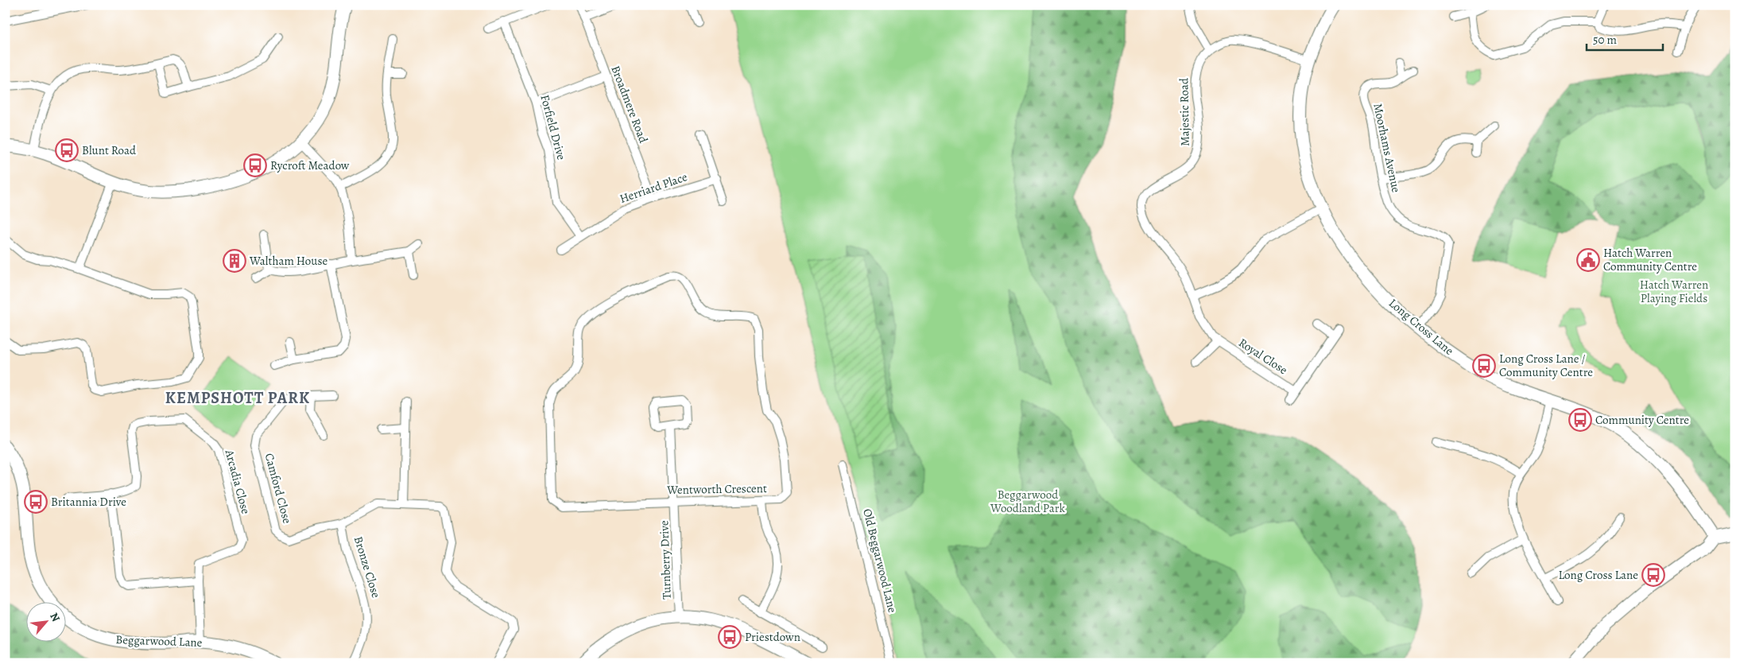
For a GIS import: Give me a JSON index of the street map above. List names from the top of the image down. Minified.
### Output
{"streets":{"street":["Broadmere Road","Majestic Road","Forfield Drive","Moorhams Avenue","Herriard Place","Long Cross Lane","Royal Close","Arcadia Close","Camford Close","Wentworth Crescent","Turnberry Drive","Old Beggarwood Lane","Bronze Close","Beggarwood Lane"]},"crossings":[["Broadmere Road","Herriard Place"],["Majestic Road","Royal Close"],["Forfield Drive","Herriard Place"],["Moorhams Avenue","Long Cross Lane"],["Arcadia Close","Beggarwood Lane"],["Camford Close","Bronze Close"],["Wentworth Crescent","Turnberry Drive"]],"districts":["KEMPSHOTT PARK"],"parks":["Hatch Warren Playing Fields","Beggarwood Woodland Park"],"places":{"bus stop":["Blunt Road","Rycroft Meadow","Long Cross Lane / Community Centre","Community Centre","Britannia Drive","Long Cross Lane","Priestdown"],"public building":["Hatch Warren Community Centre"],"building":["Waltham House"]},"scale_bar":"50 m","north":"top right"}
